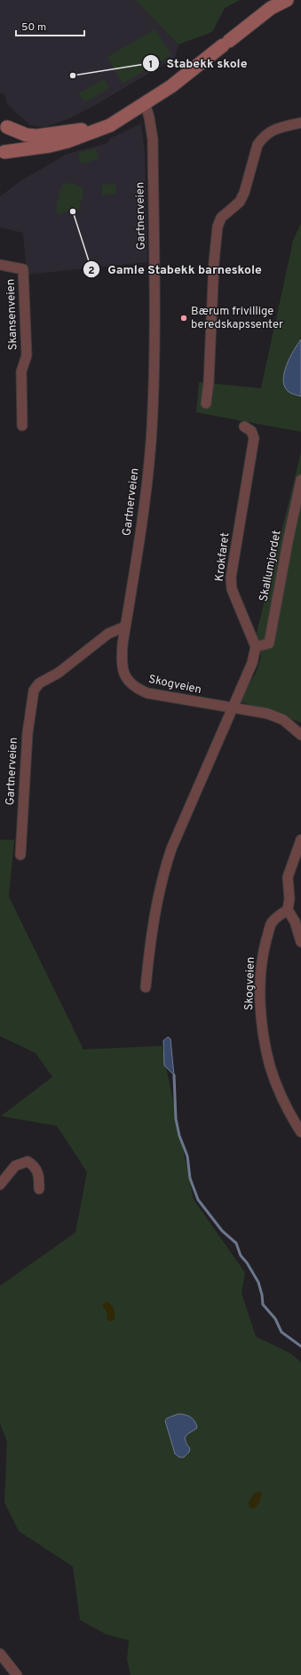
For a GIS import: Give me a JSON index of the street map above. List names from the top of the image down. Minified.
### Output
{"streets":{"street":["Gartnerveien","Skansenveien","Krokfaret","Skallumjordet","Skogveien"]},"crossings":[["Gartnerveien","Skogveien"],["Krokfaret","Skallumjordet"]],"places":["Stabekk skole","Gamle Stabekk barneskole","Bærum frivillige beredskapssenter"],"scale_bar":"50 m"}
